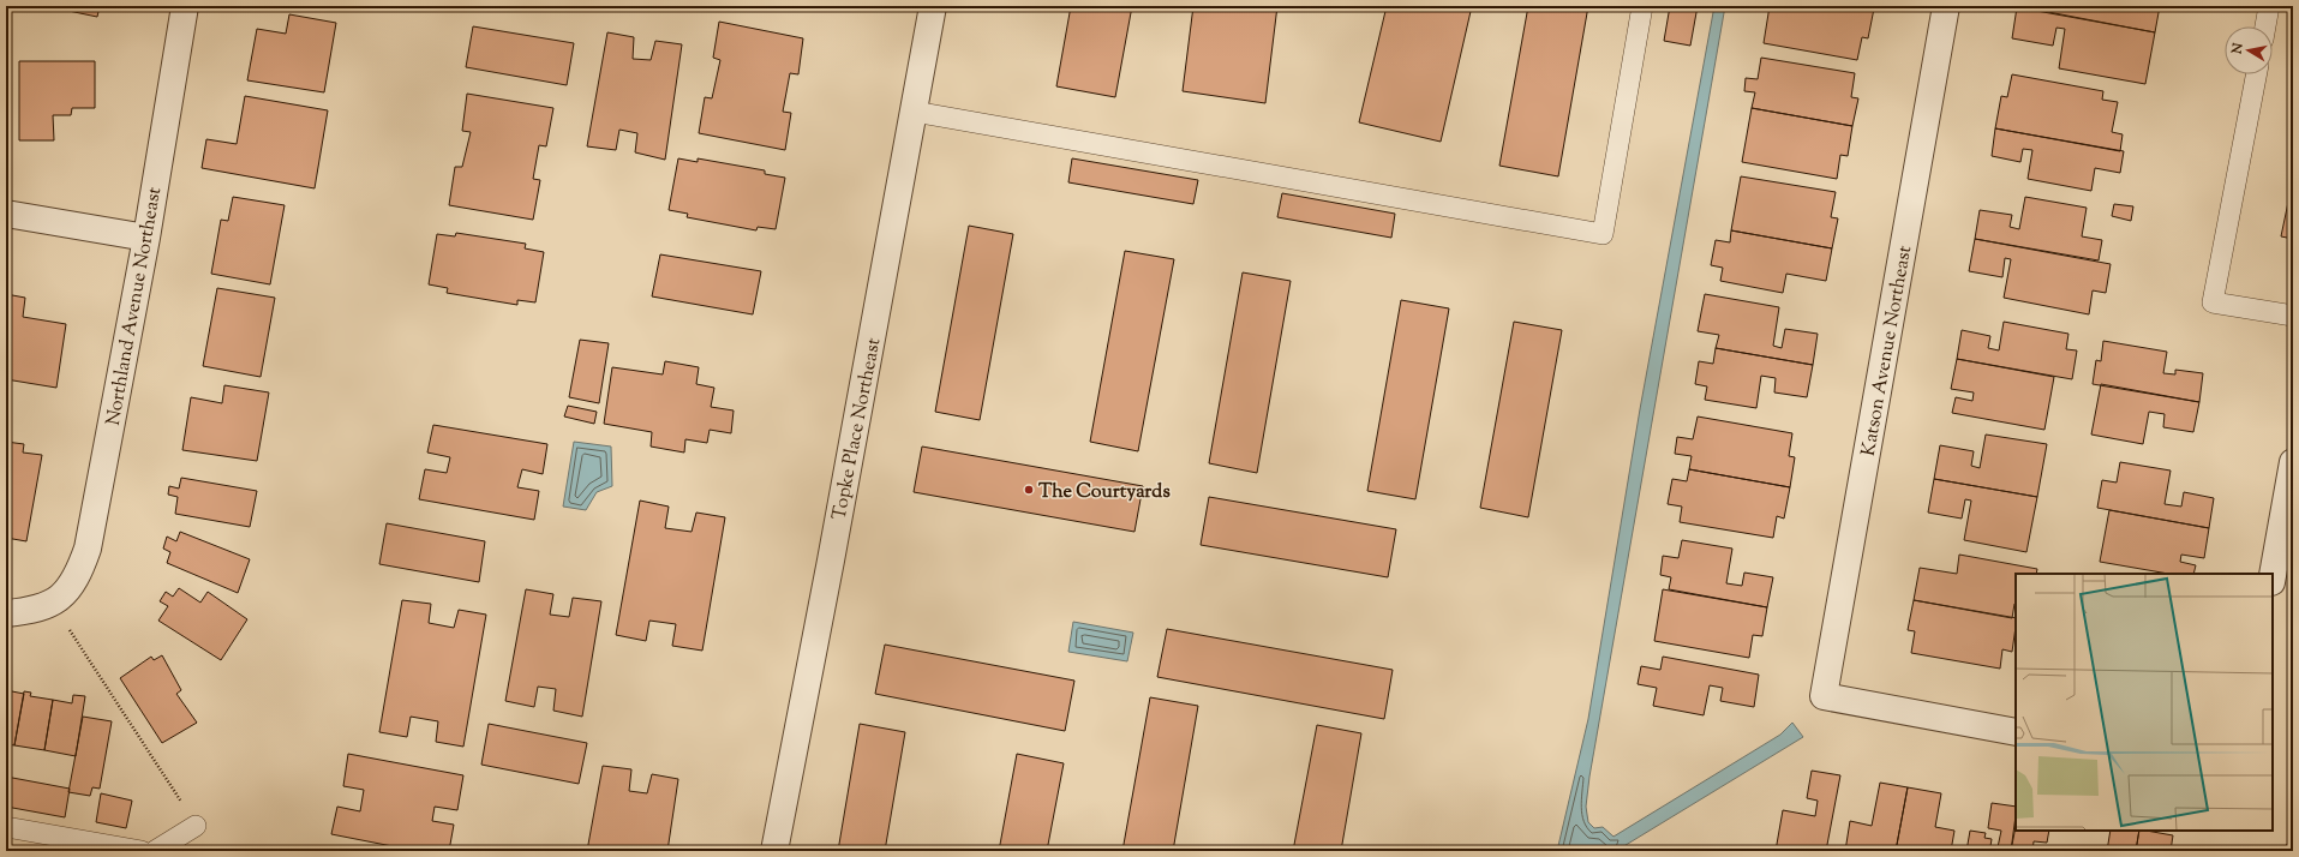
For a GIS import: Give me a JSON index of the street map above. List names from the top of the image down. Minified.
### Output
{"streets":{"street":["Northland Avenue Northeast","Katson Avenue Northeast","Topke Place Northeast"]},"places":["The Courtyards"],"north":"left"}
